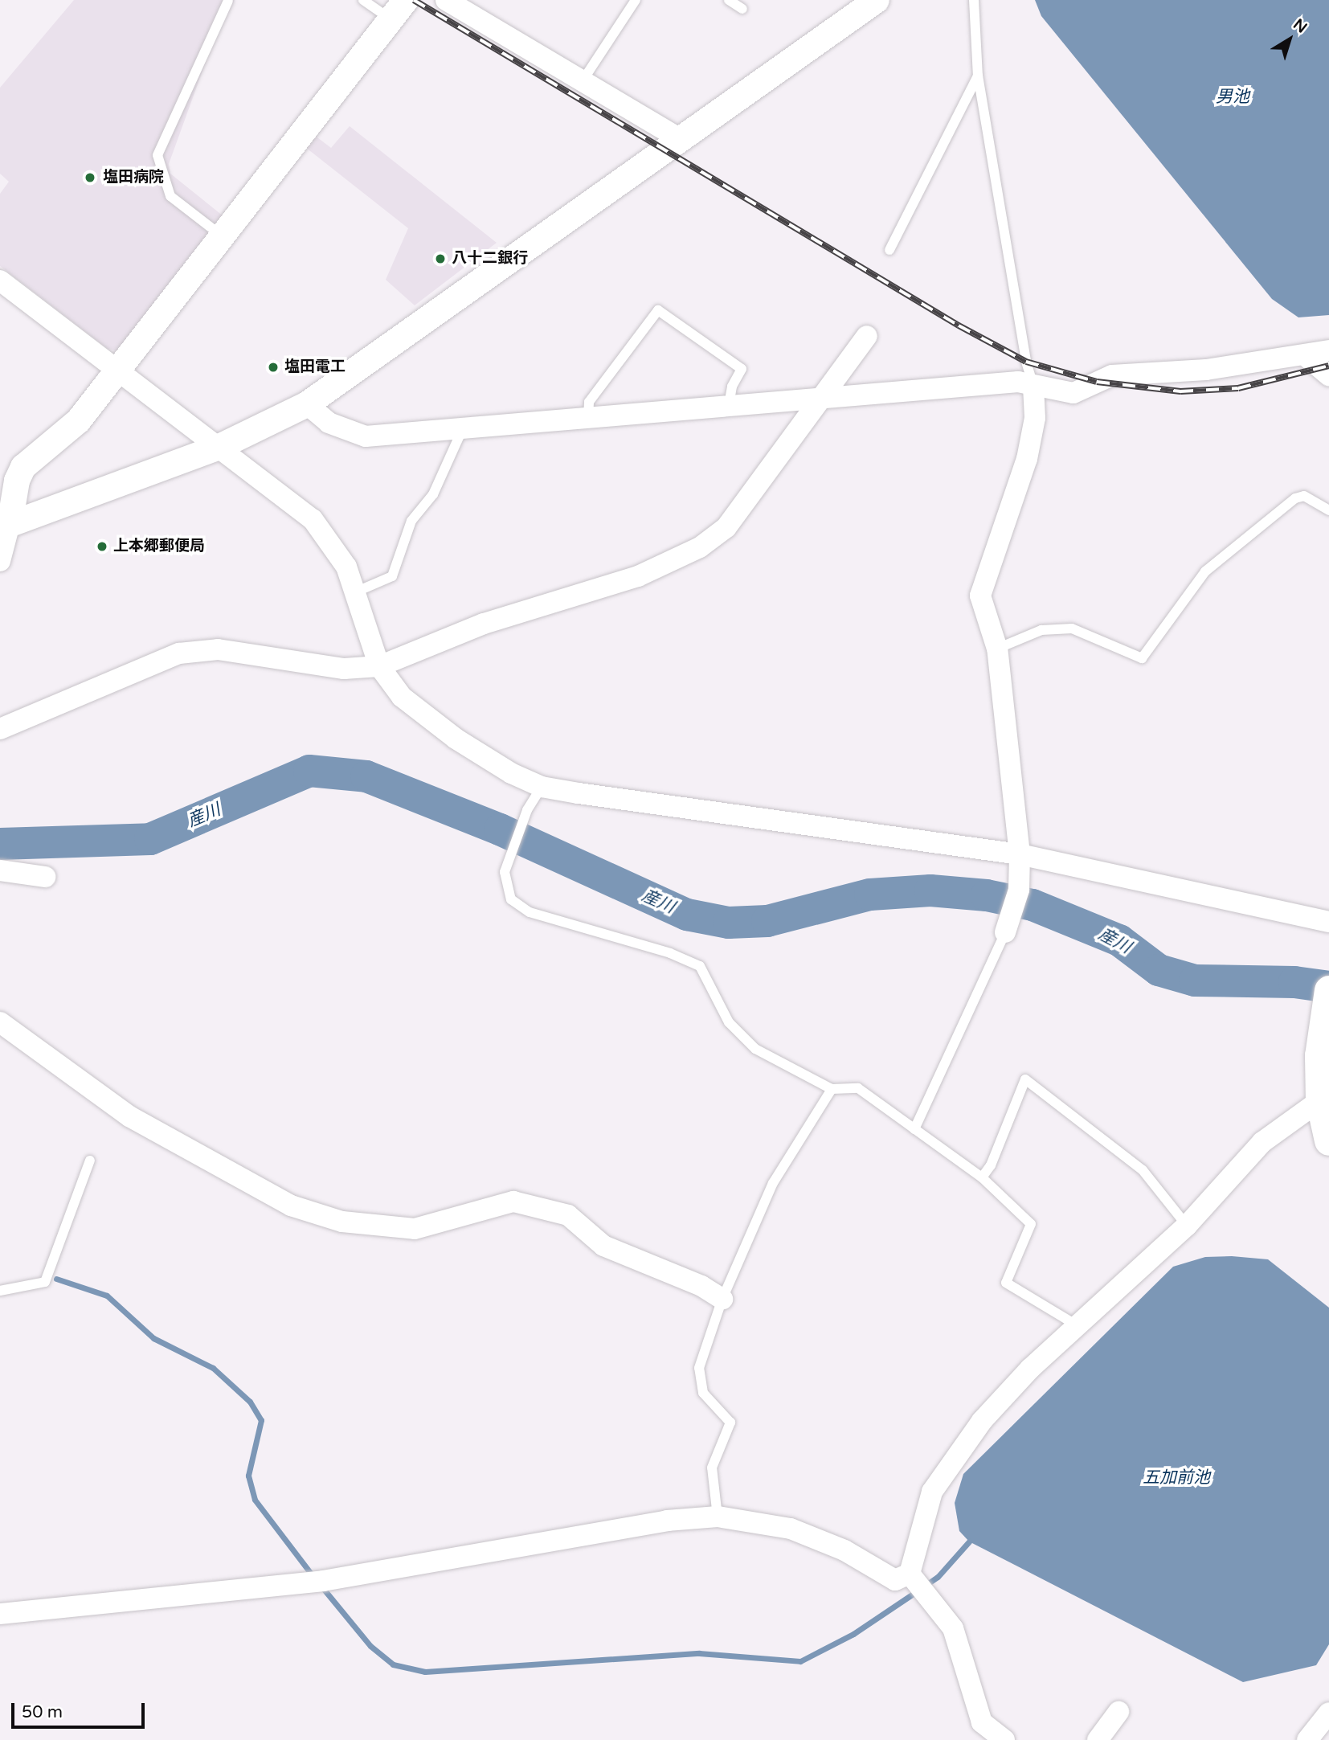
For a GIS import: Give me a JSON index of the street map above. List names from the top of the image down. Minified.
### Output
{"water":["男池","産川","五加前池"],"places":["塩田病院","八十二銀行","塩田電工","上本郷郵便局"],"scale_bar":"50 m","north":"top right"}
